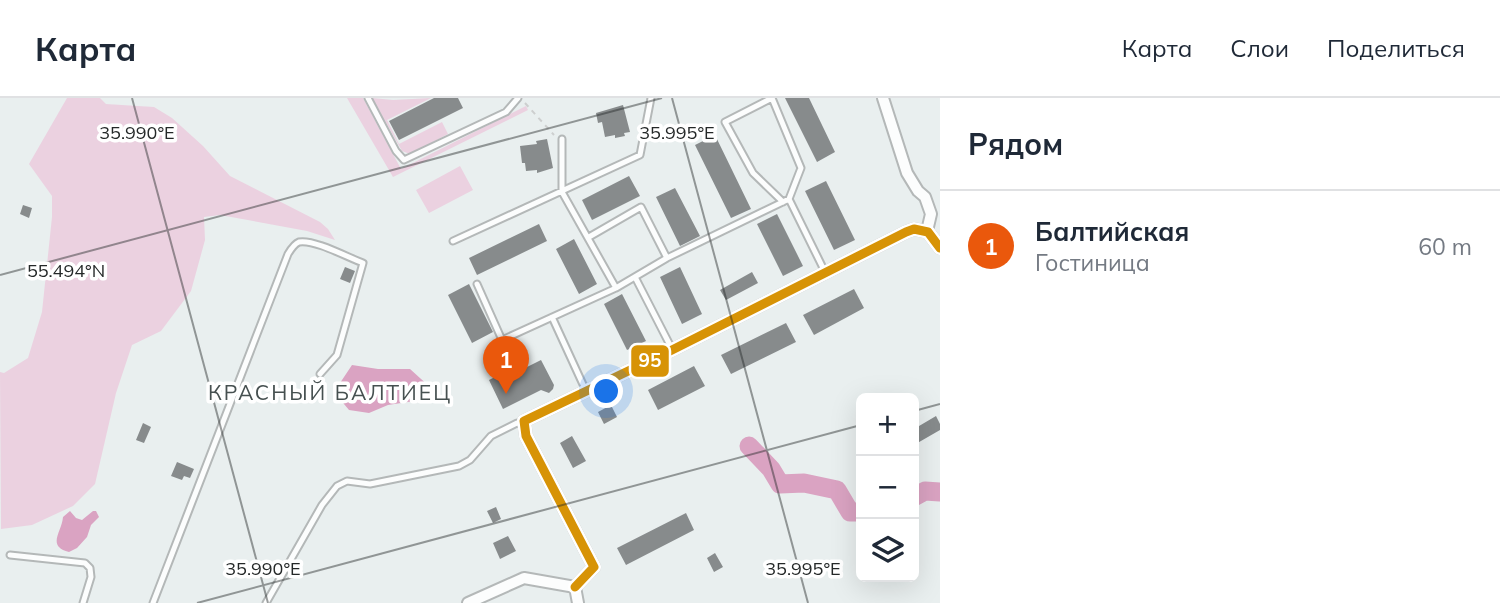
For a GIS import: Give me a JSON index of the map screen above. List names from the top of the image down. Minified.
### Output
{"districts":["КРАСНЫЙ БАЛТИЕЦ"],"lines":["transit line 95"],"page":{"header":"Карта","nav":["Карта","Слои","Поделиться"],"heading":"Рядом","list":[{"mark":"1","name":"Балтийская","note":"Гостиница","value":"60 m"}],"pins":"1","map_buttons":["+","−"]},"coordinates":["35.990°E","35.995°E","55.494°N"]}
